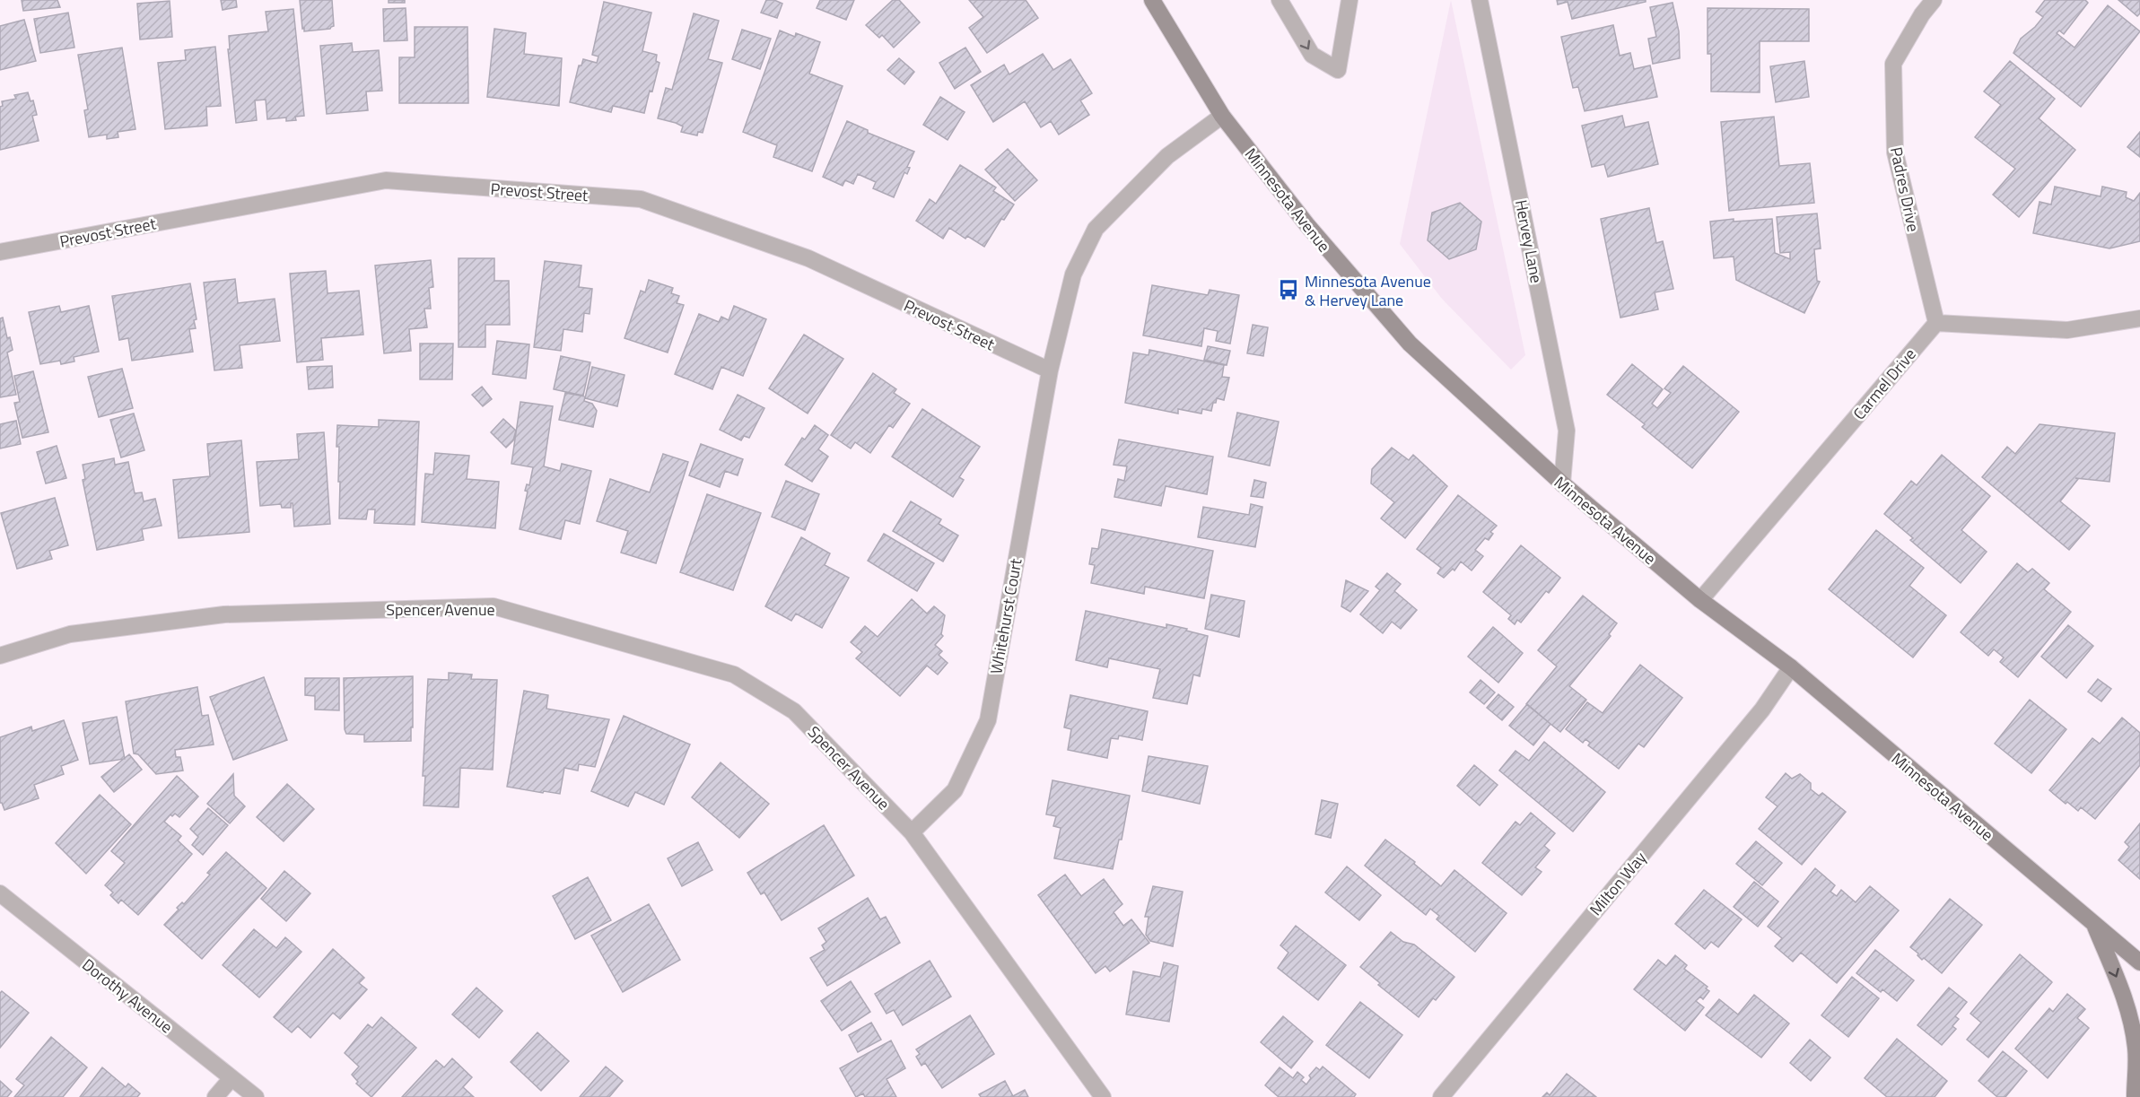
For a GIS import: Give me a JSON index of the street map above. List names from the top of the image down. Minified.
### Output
{"streets":{"main road":["Minnesota Avenue"],"street":["Padres Drive","Prevost Street","Hervey Lane","Carmel Drive","Spencer Avenue","Whitehurst Court","Milton Way","Dorothy Avenue"]},"crossings":[["Padres Drive","Carmel Drive"],["Prevost Street","Whitehurst Court"],["Minnesota Avenue","Hervey Lane"],["Minnesota Avenue","Carmel Drive"],["Minnesota Avenue","Whitehurst Court"],["Minnesota Avenue","Milton Way"],["Spencer Avenue","Whitehurst Court"]],"places":{"bus stop":["Minnesota Avenue & Hervey Lane"]}}
